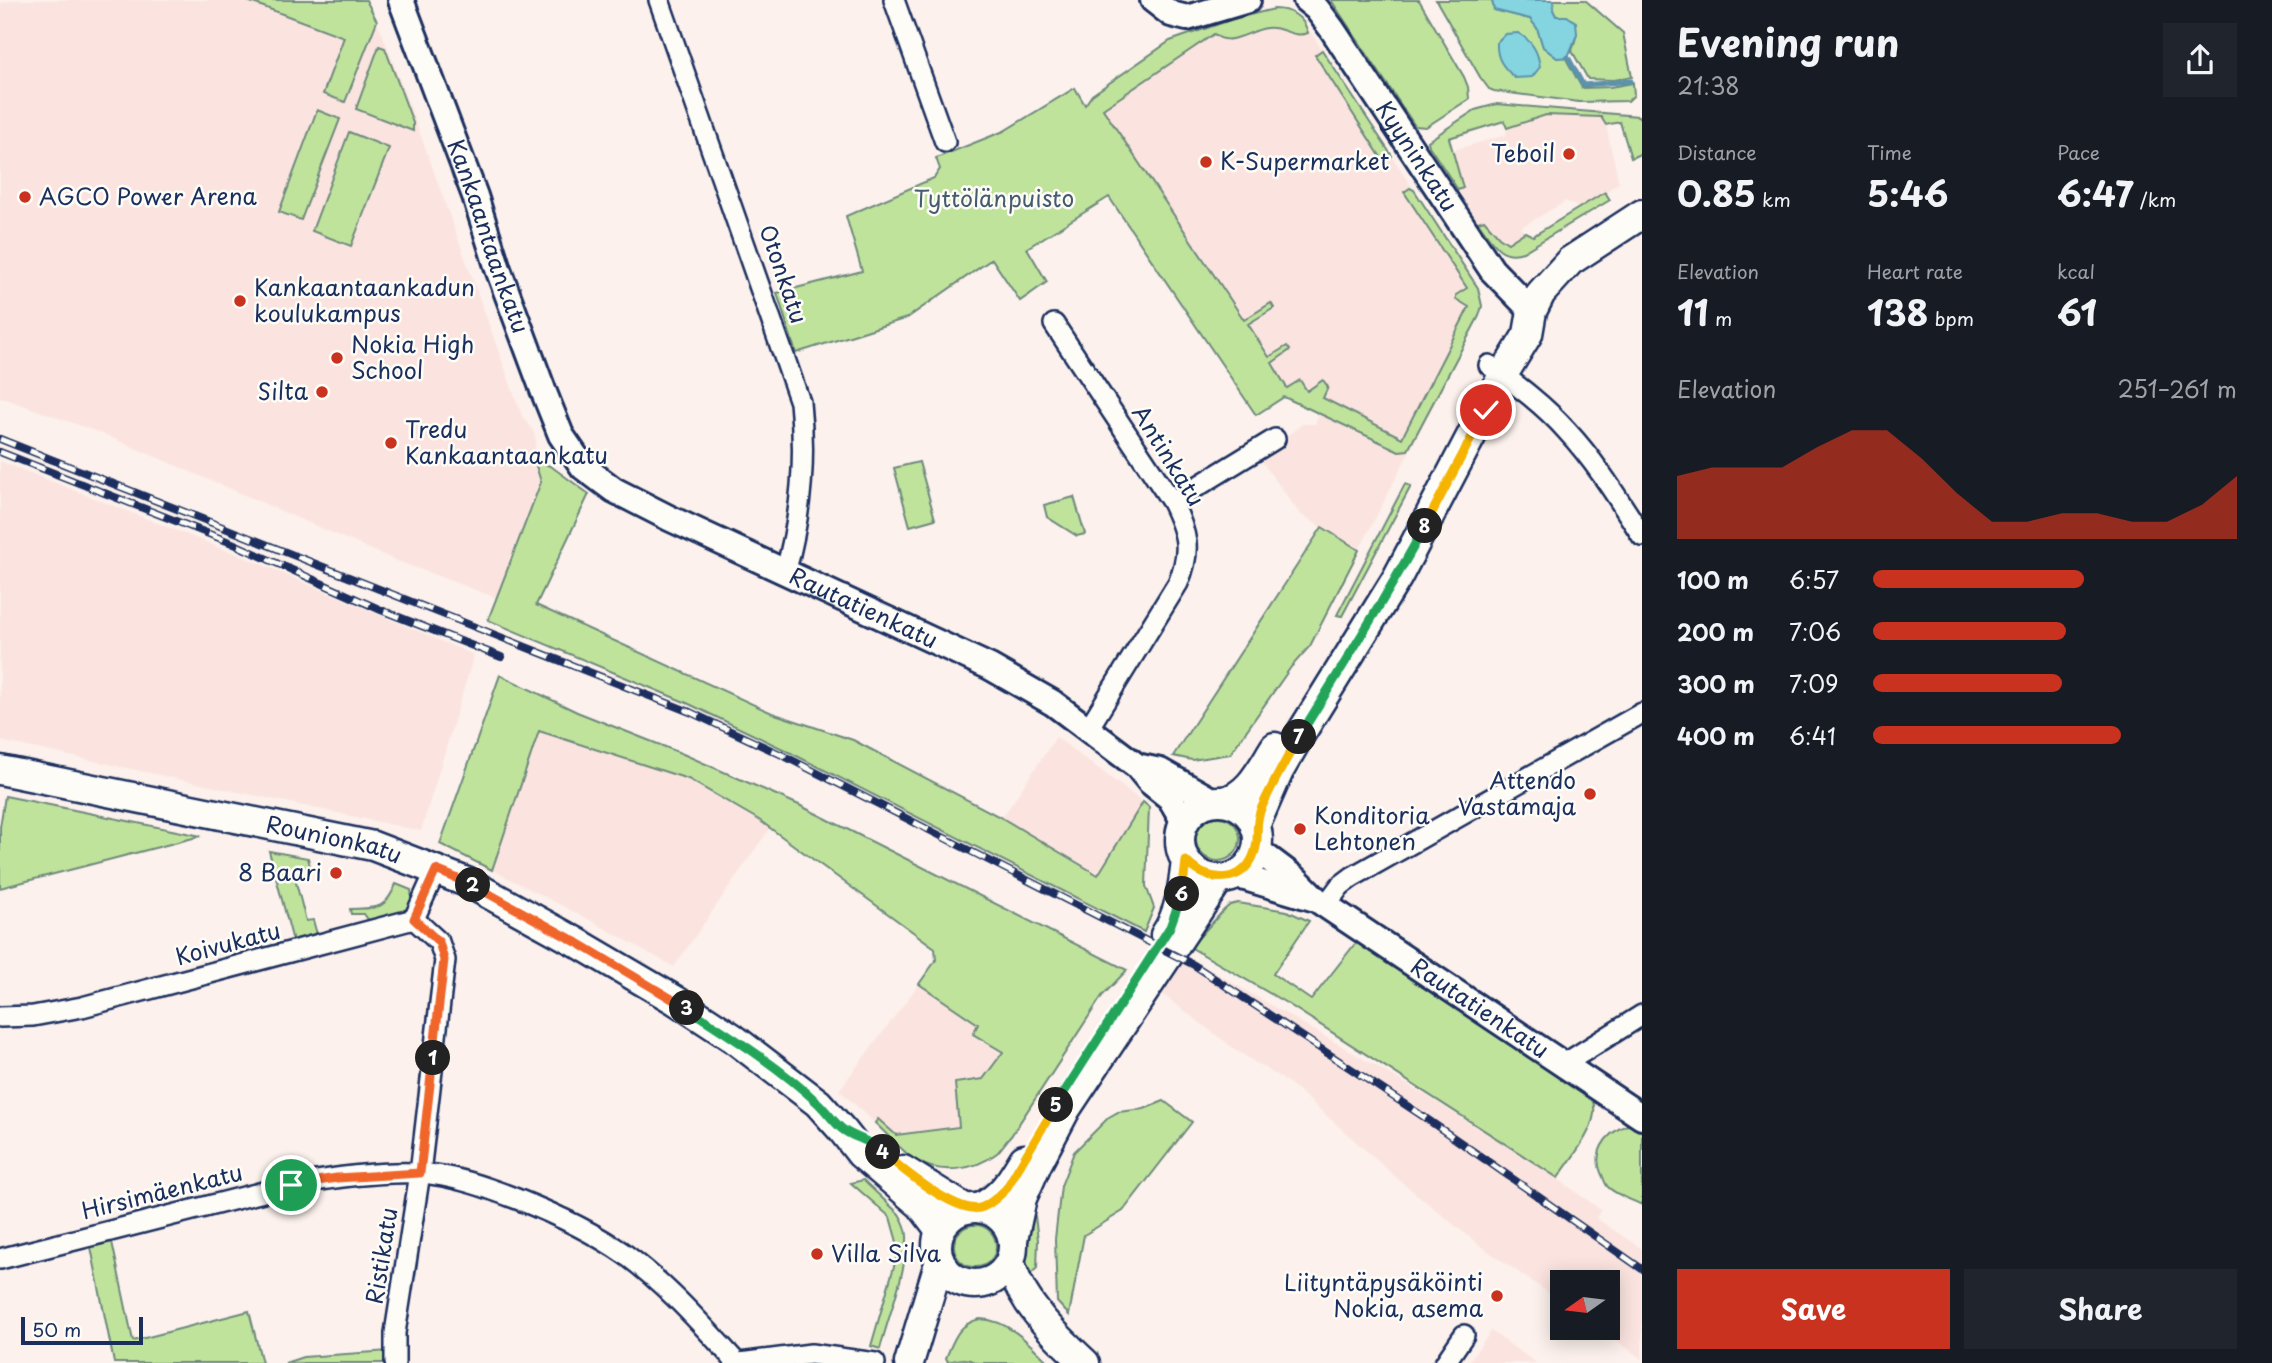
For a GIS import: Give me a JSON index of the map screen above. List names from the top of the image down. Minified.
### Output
{"streets":{"main road":["Rounionkatu"],"street":["Kyyninkatu","Kankaantaankatu","Otonkatu","Antinkatu","Rautatienkatu","Koivukatu","Hirsimäenkatu","Ristikatu"]},"crossings":[["Kankaantaankatu","Rautatienkatu"],["Otonkatu","Rautatienkatu"],["Antinkatu","Rautatienkatu"],["Koivukatu","Ristikatu"],["Hirsimäenkatu","Ristikatu"]],"parks":["Tyttölänpuisto"],"places":["Teboil","K-Supermarket","AGCO Power Arena","Kankaantaankadun koulukampus","Nokia High School","Silta","Tredu Kankaantaankatu","Attendo Vastamaja","Konditoria Lehtonen","8 Baari","Villa Silva","Liityntäpysäköinti Nokia, asema"],"scale_bar":"50 m","north":"left","page":{"heading":["Evening run","21:38"],"stats":[["Distance","0.85 km"],["Time","5:46"],["Pace","6:47 /km"],["Elevation","11 m"],["Heart rate","138 bpm"],["kcal","61"]],"chart":["Elevation","251–261 m"],"pins":["8","7","2","6","3","1","5","4"],"list":[{"name":"100 m","note":"6:57"},{"name":"200 m","note":"7:06"},{"name":"300 m","note":"7:09"},{"name":"400 m","note":"6:41"}],"buttons":["Save","Share"],"scale":"50 m"}}
